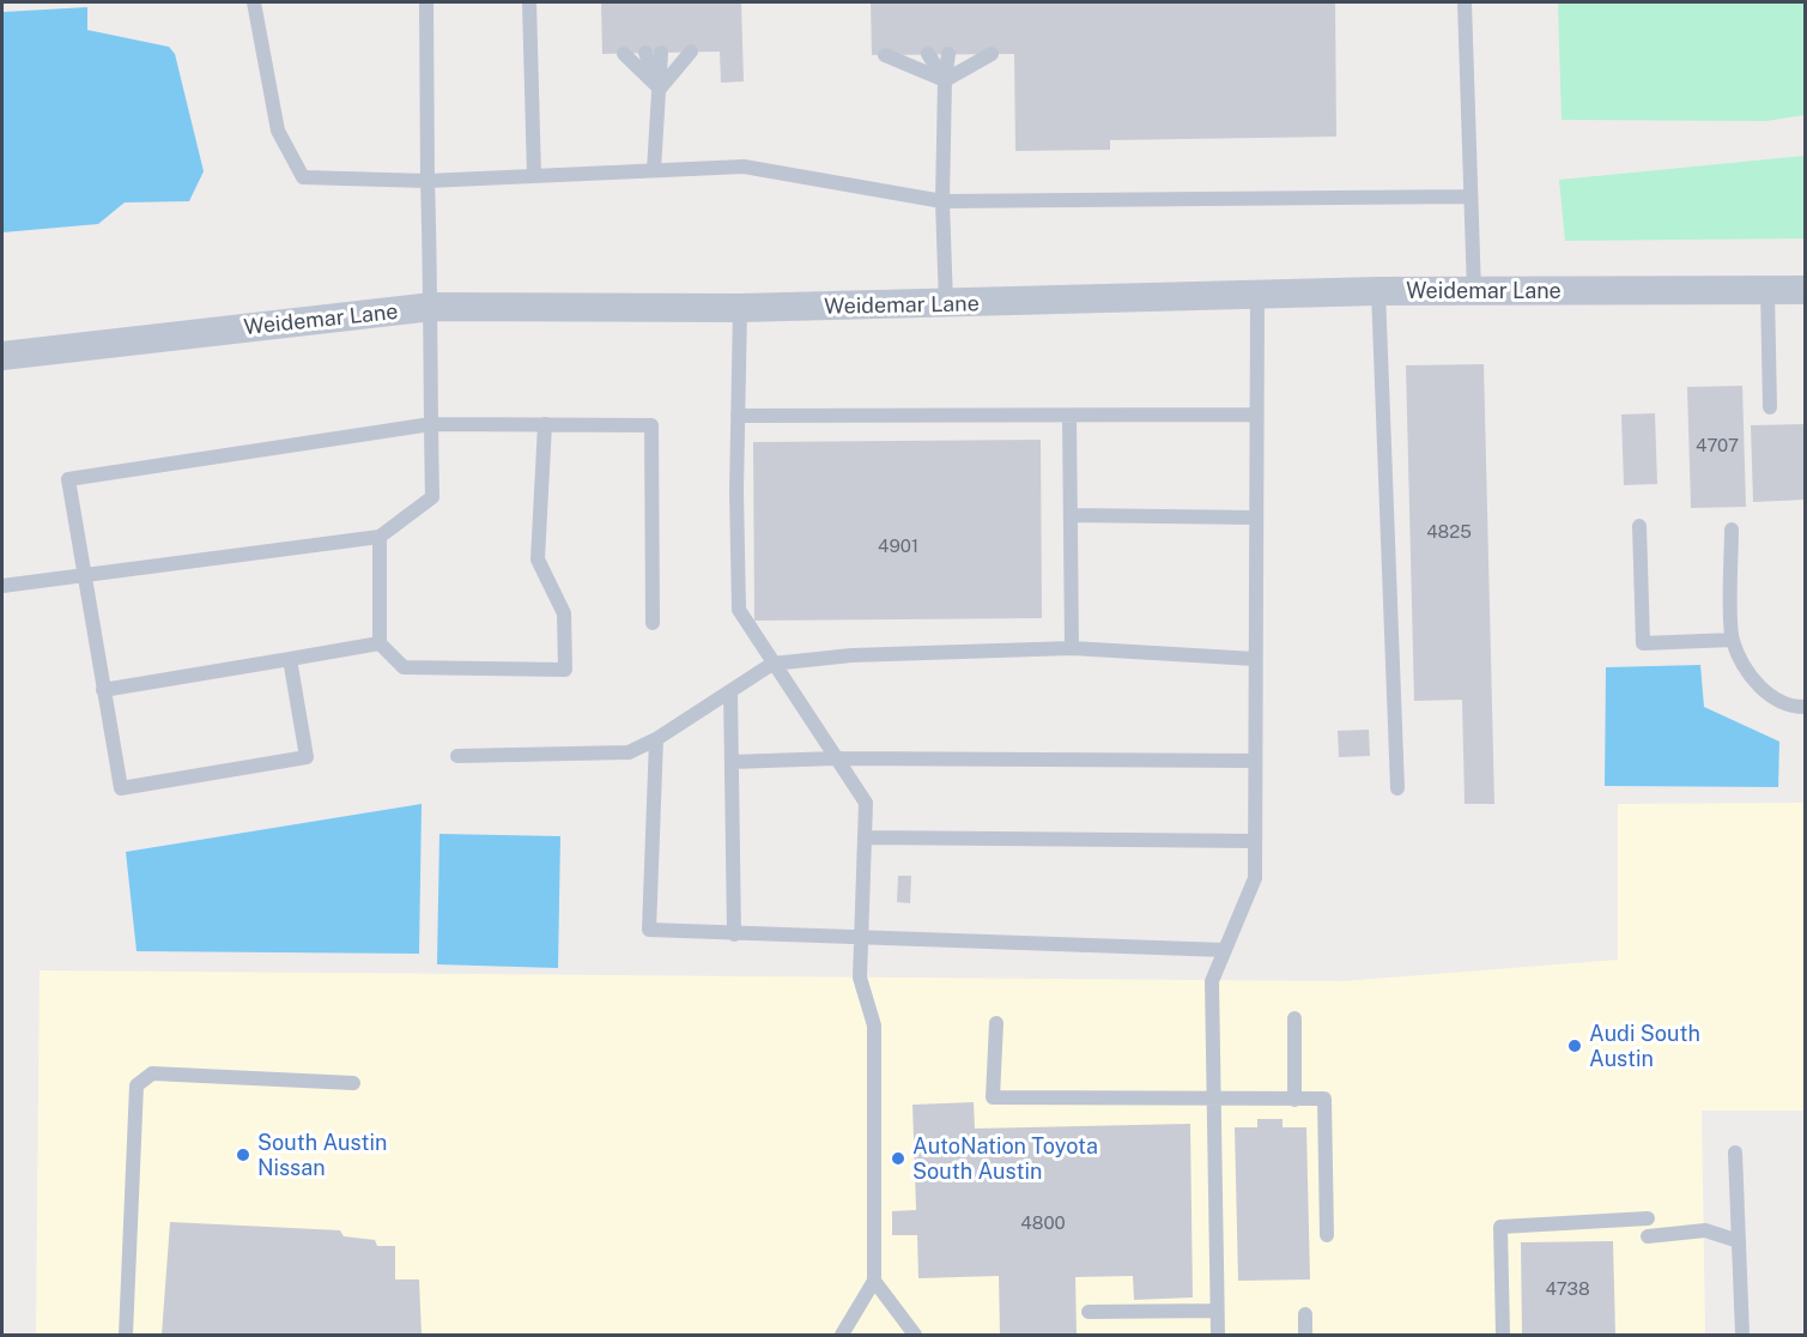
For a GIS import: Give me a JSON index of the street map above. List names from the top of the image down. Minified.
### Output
{"streets":{"street":["Weidemar Lane"]},"places":["Audi South Austin","South Austin Nissan","AutoNation Toyota South Austin"],"house_numbers":["4707","4825","4901","4800","4738"]}
